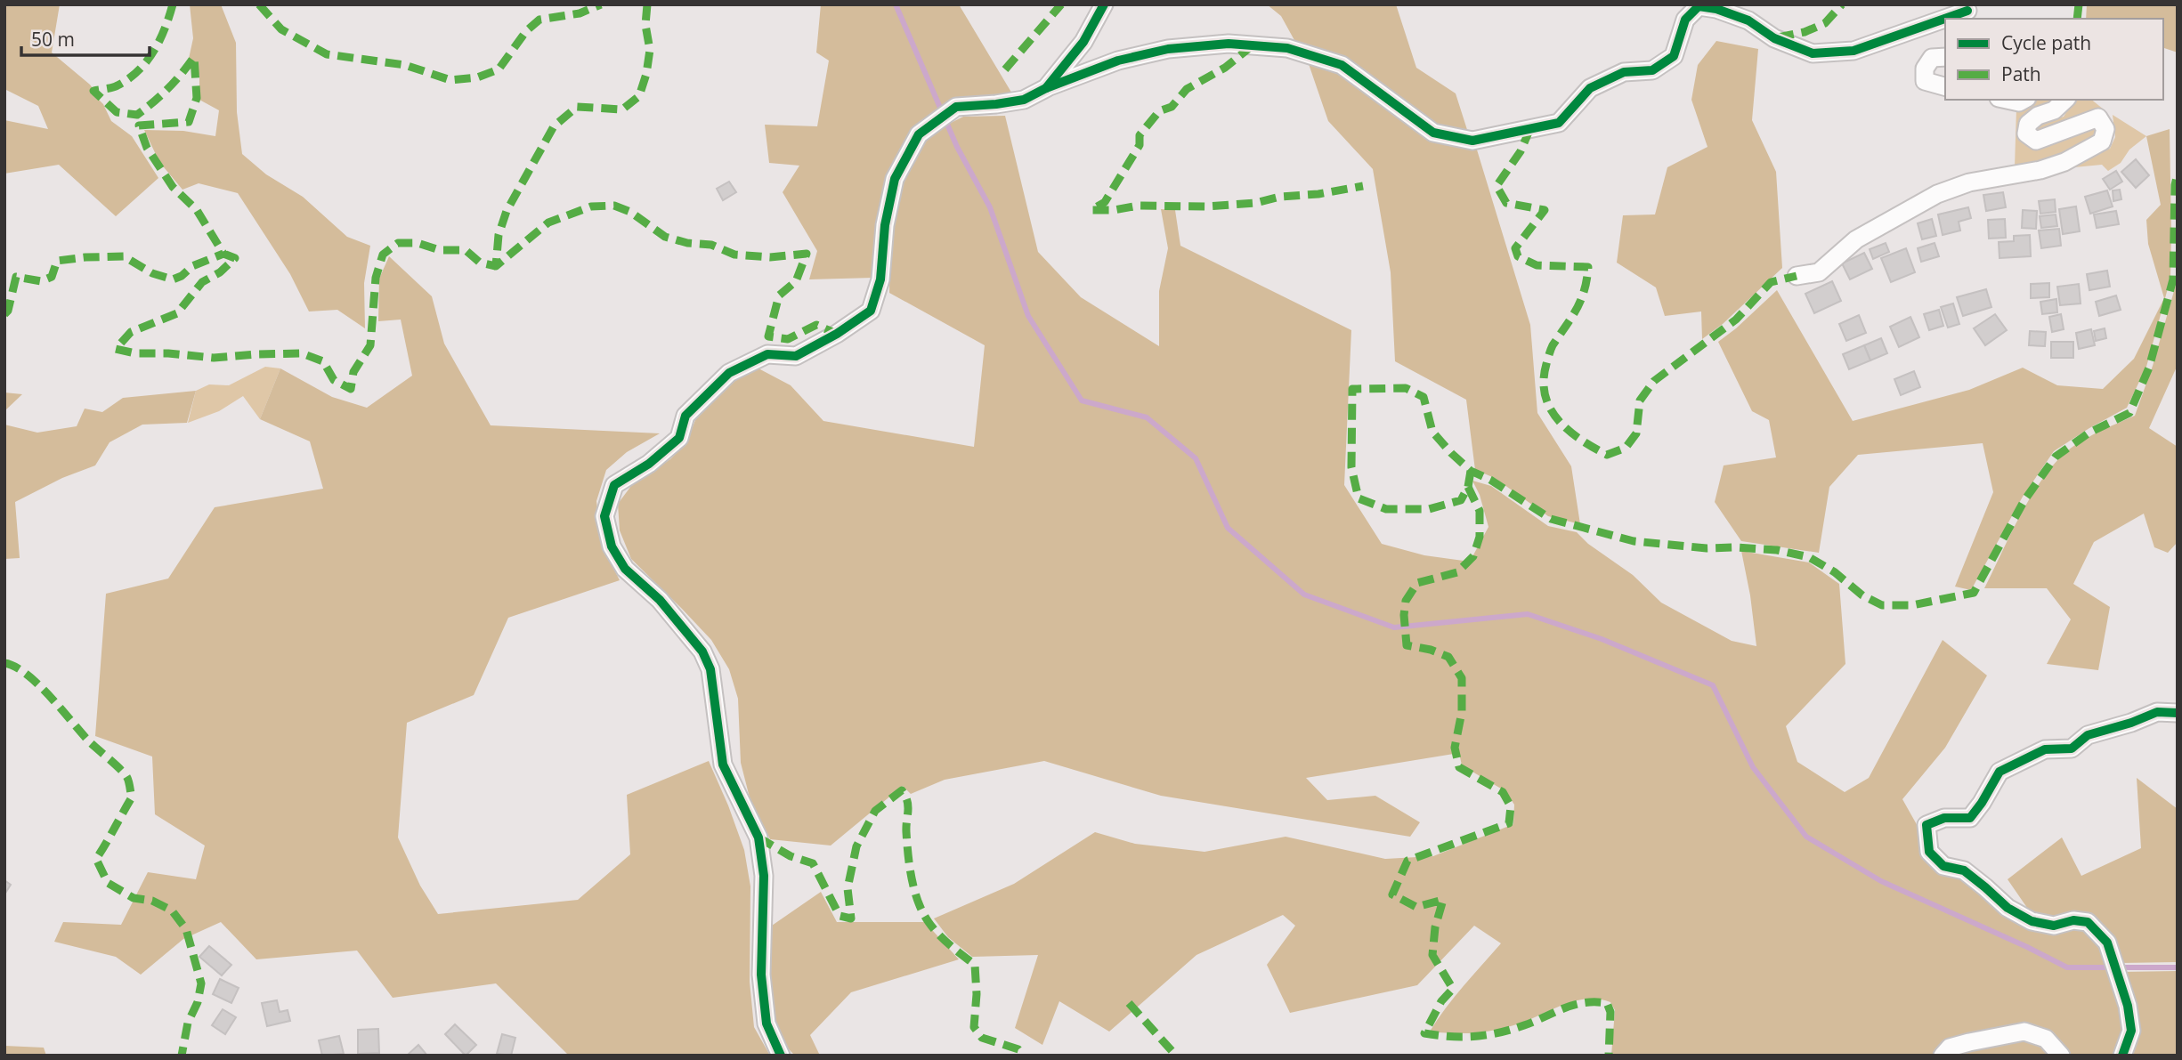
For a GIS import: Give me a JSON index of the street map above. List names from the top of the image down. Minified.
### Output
{"legend":["Cycle path","Path"],"scale_bar":"50 m"}
